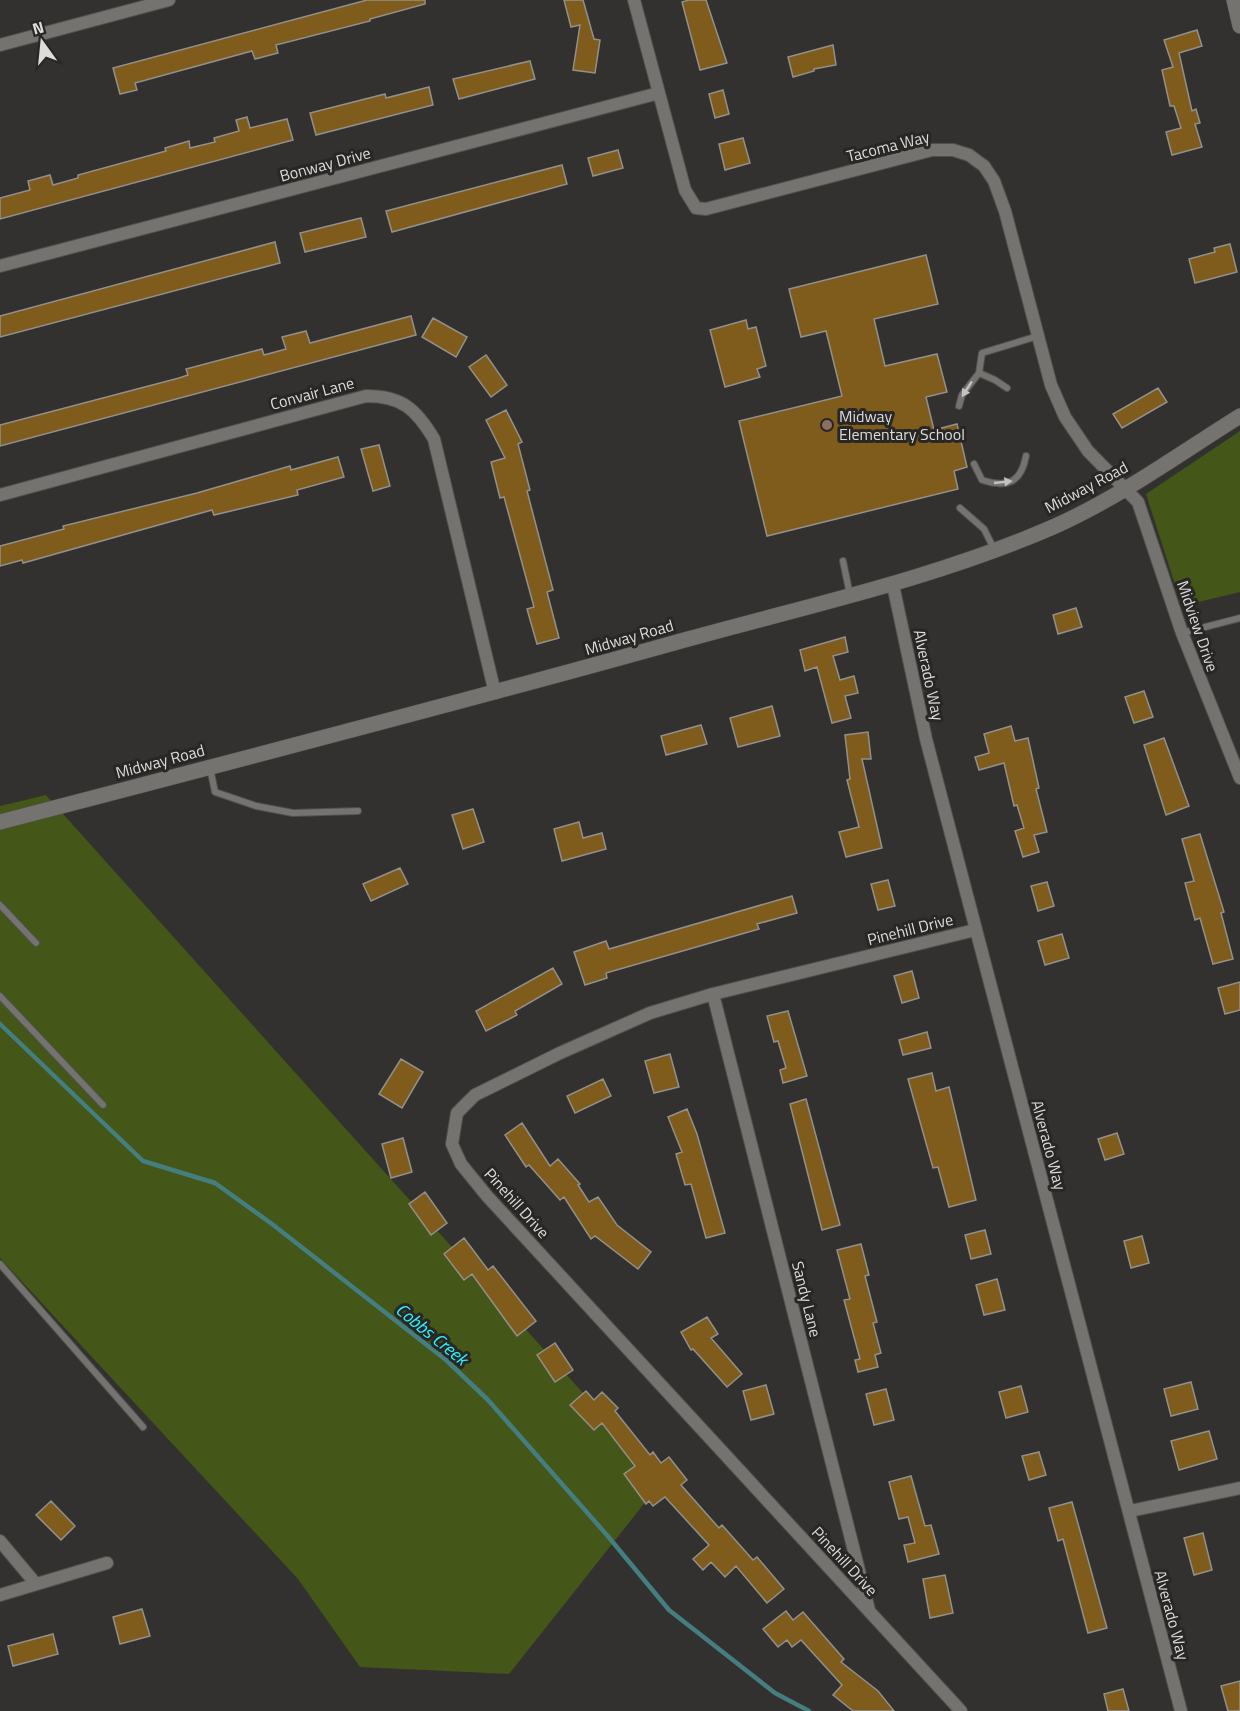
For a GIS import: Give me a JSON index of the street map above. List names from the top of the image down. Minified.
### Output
{"streets":{"street":["Tacoma Way","Bonway Drive","Convair Lane","Midway Road","Midview Drive","Alverado Way","Pinehill Drive","Sandy Lane"]},"crossings":[["Tacoma Way","Bonway Drive"],["Tacoma Way","Midway Road"],["Tacoma Way","Midview Drive"],["Convair Lane","Midway Road"],["Midway Road","Midview Drive"],["Midway Road","Alverado Way"],["Alverado Way","Pinehill Drive"],["Pinehill Drive","Sandy Lane"]],"water":["Cobbs Creek"],"places":["Midway Elementary School"],"north":"top"}
